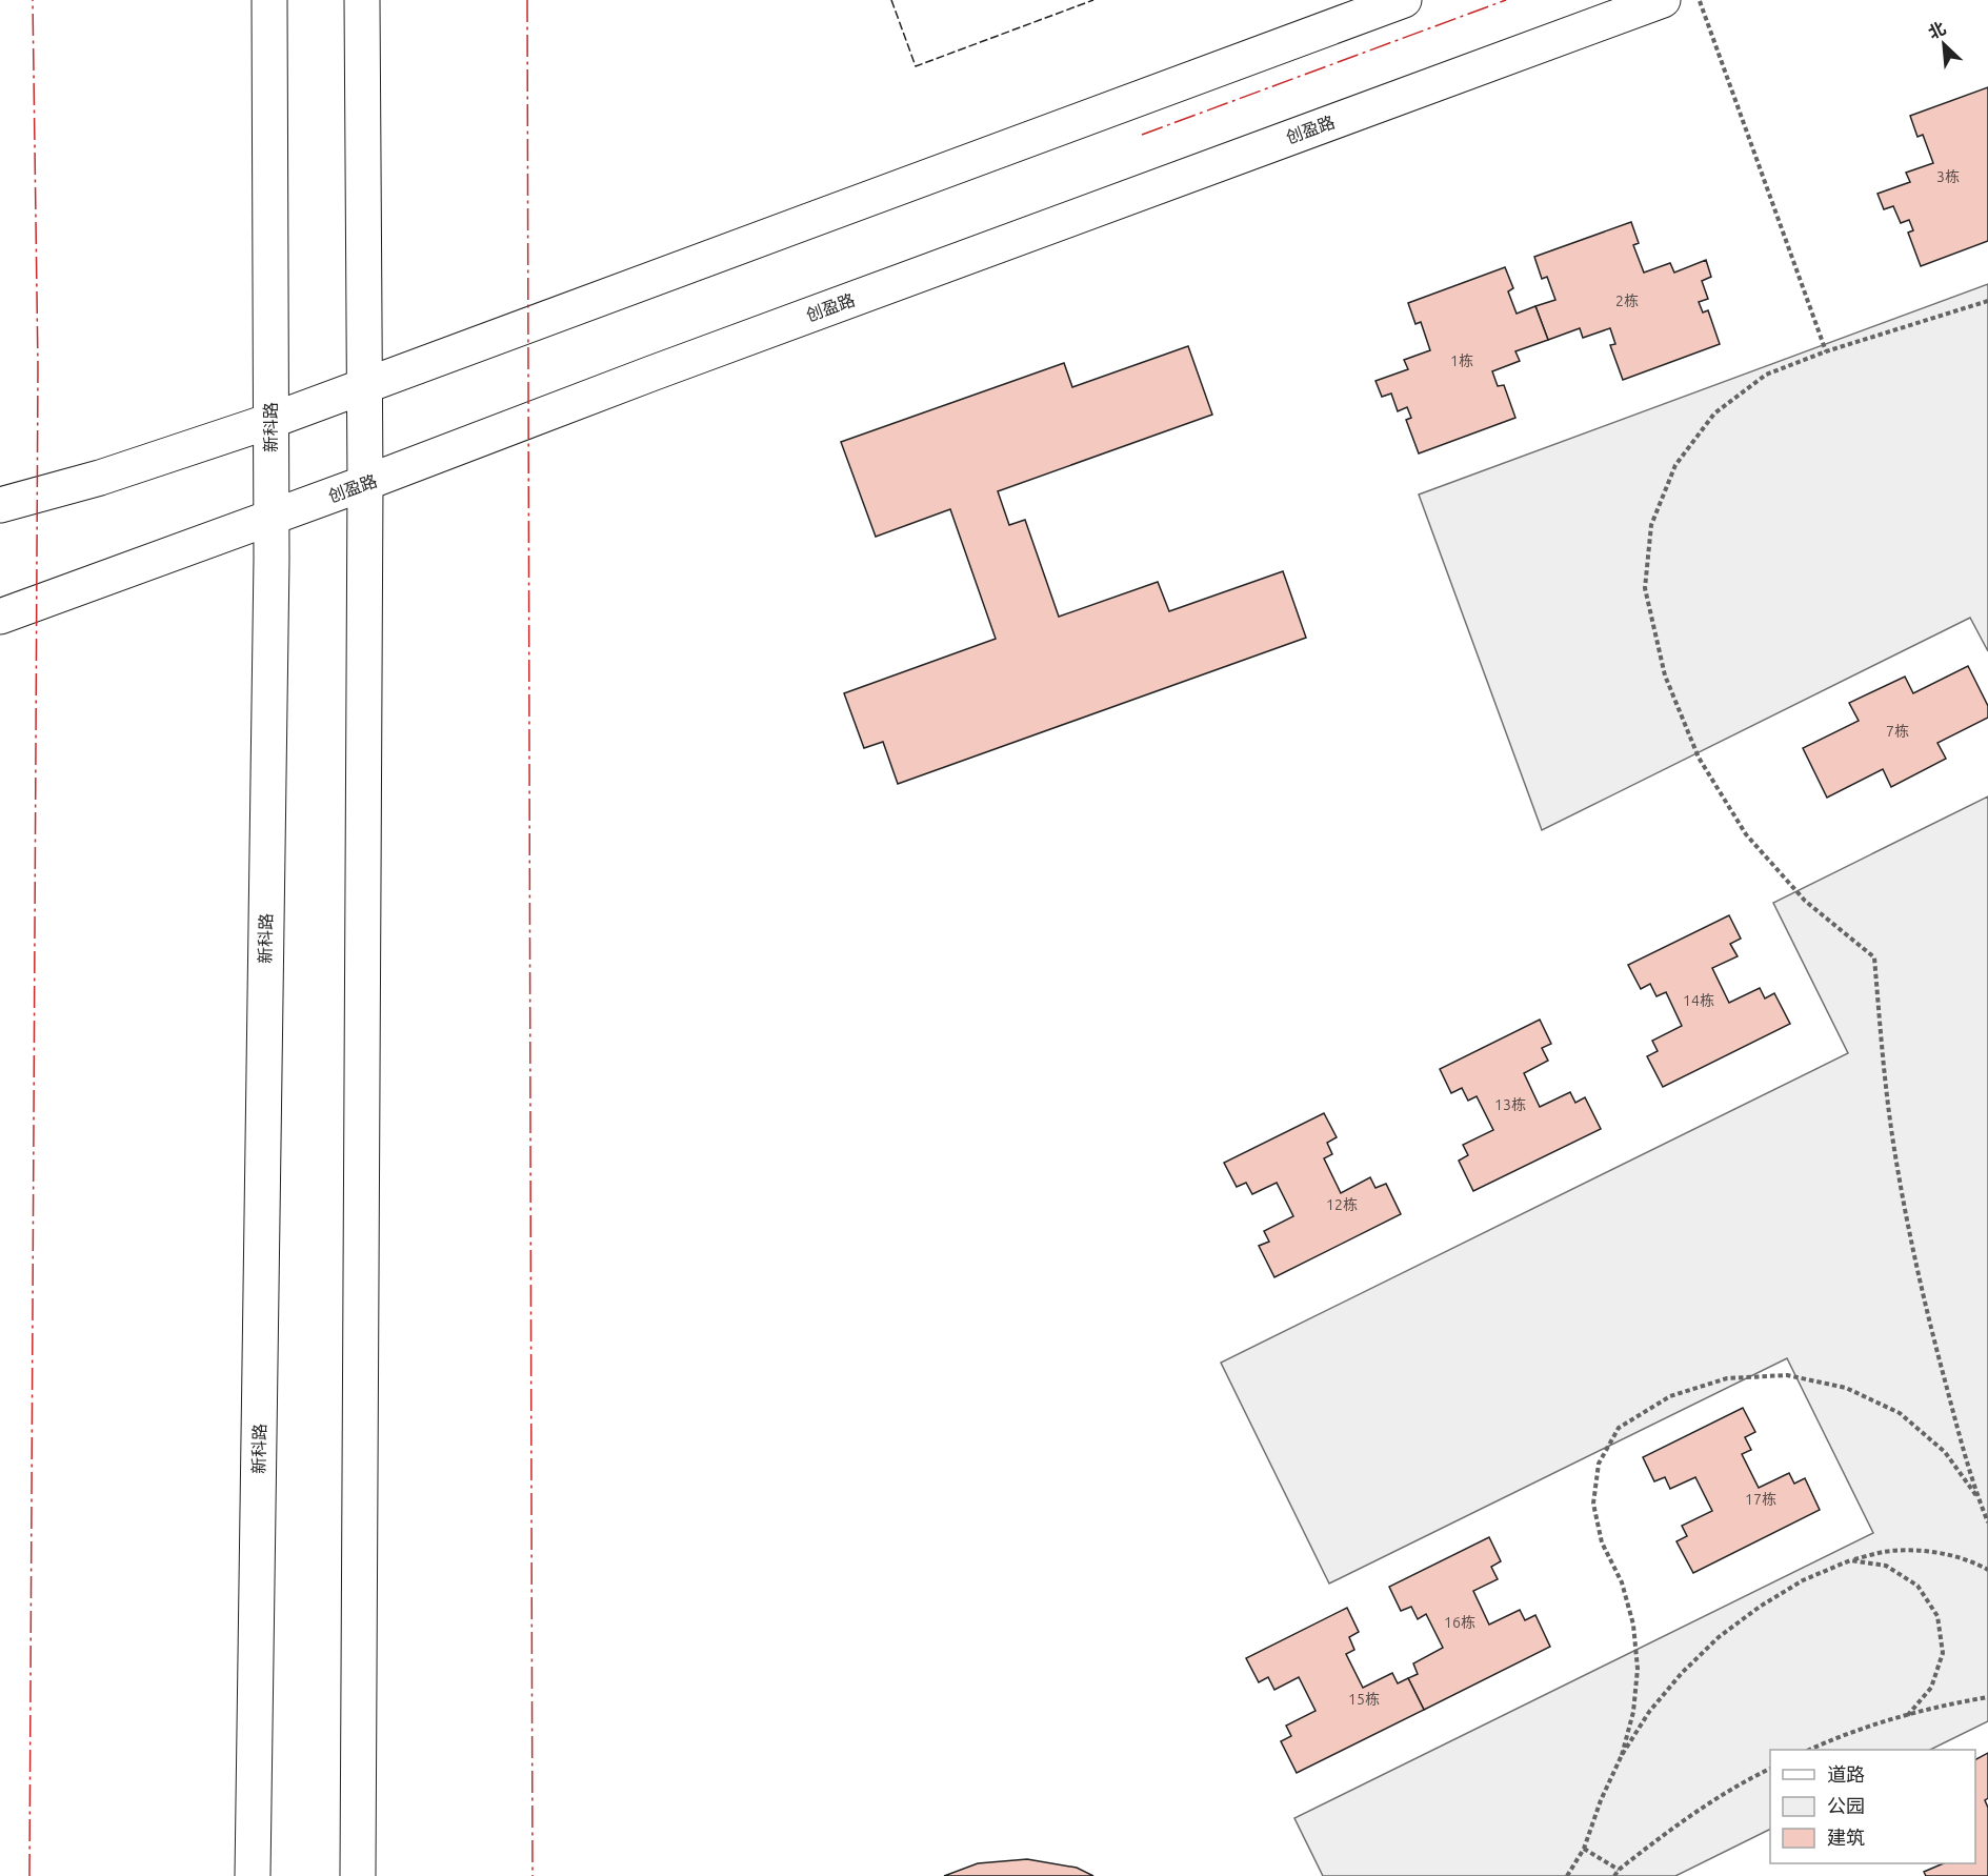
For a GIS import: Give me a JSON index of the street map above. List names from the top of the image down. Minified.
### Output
{"streets":{"main road":["创盈路","新科路"]},"crossings":[["创盈路","新科路"]],"house_numbers":["3栋","2栋","1栋","7栋","14栋","13栋","12栋","17栋","16栋","15栋"],"legend":["道路","公园","建筑"],"north":"top left"}
